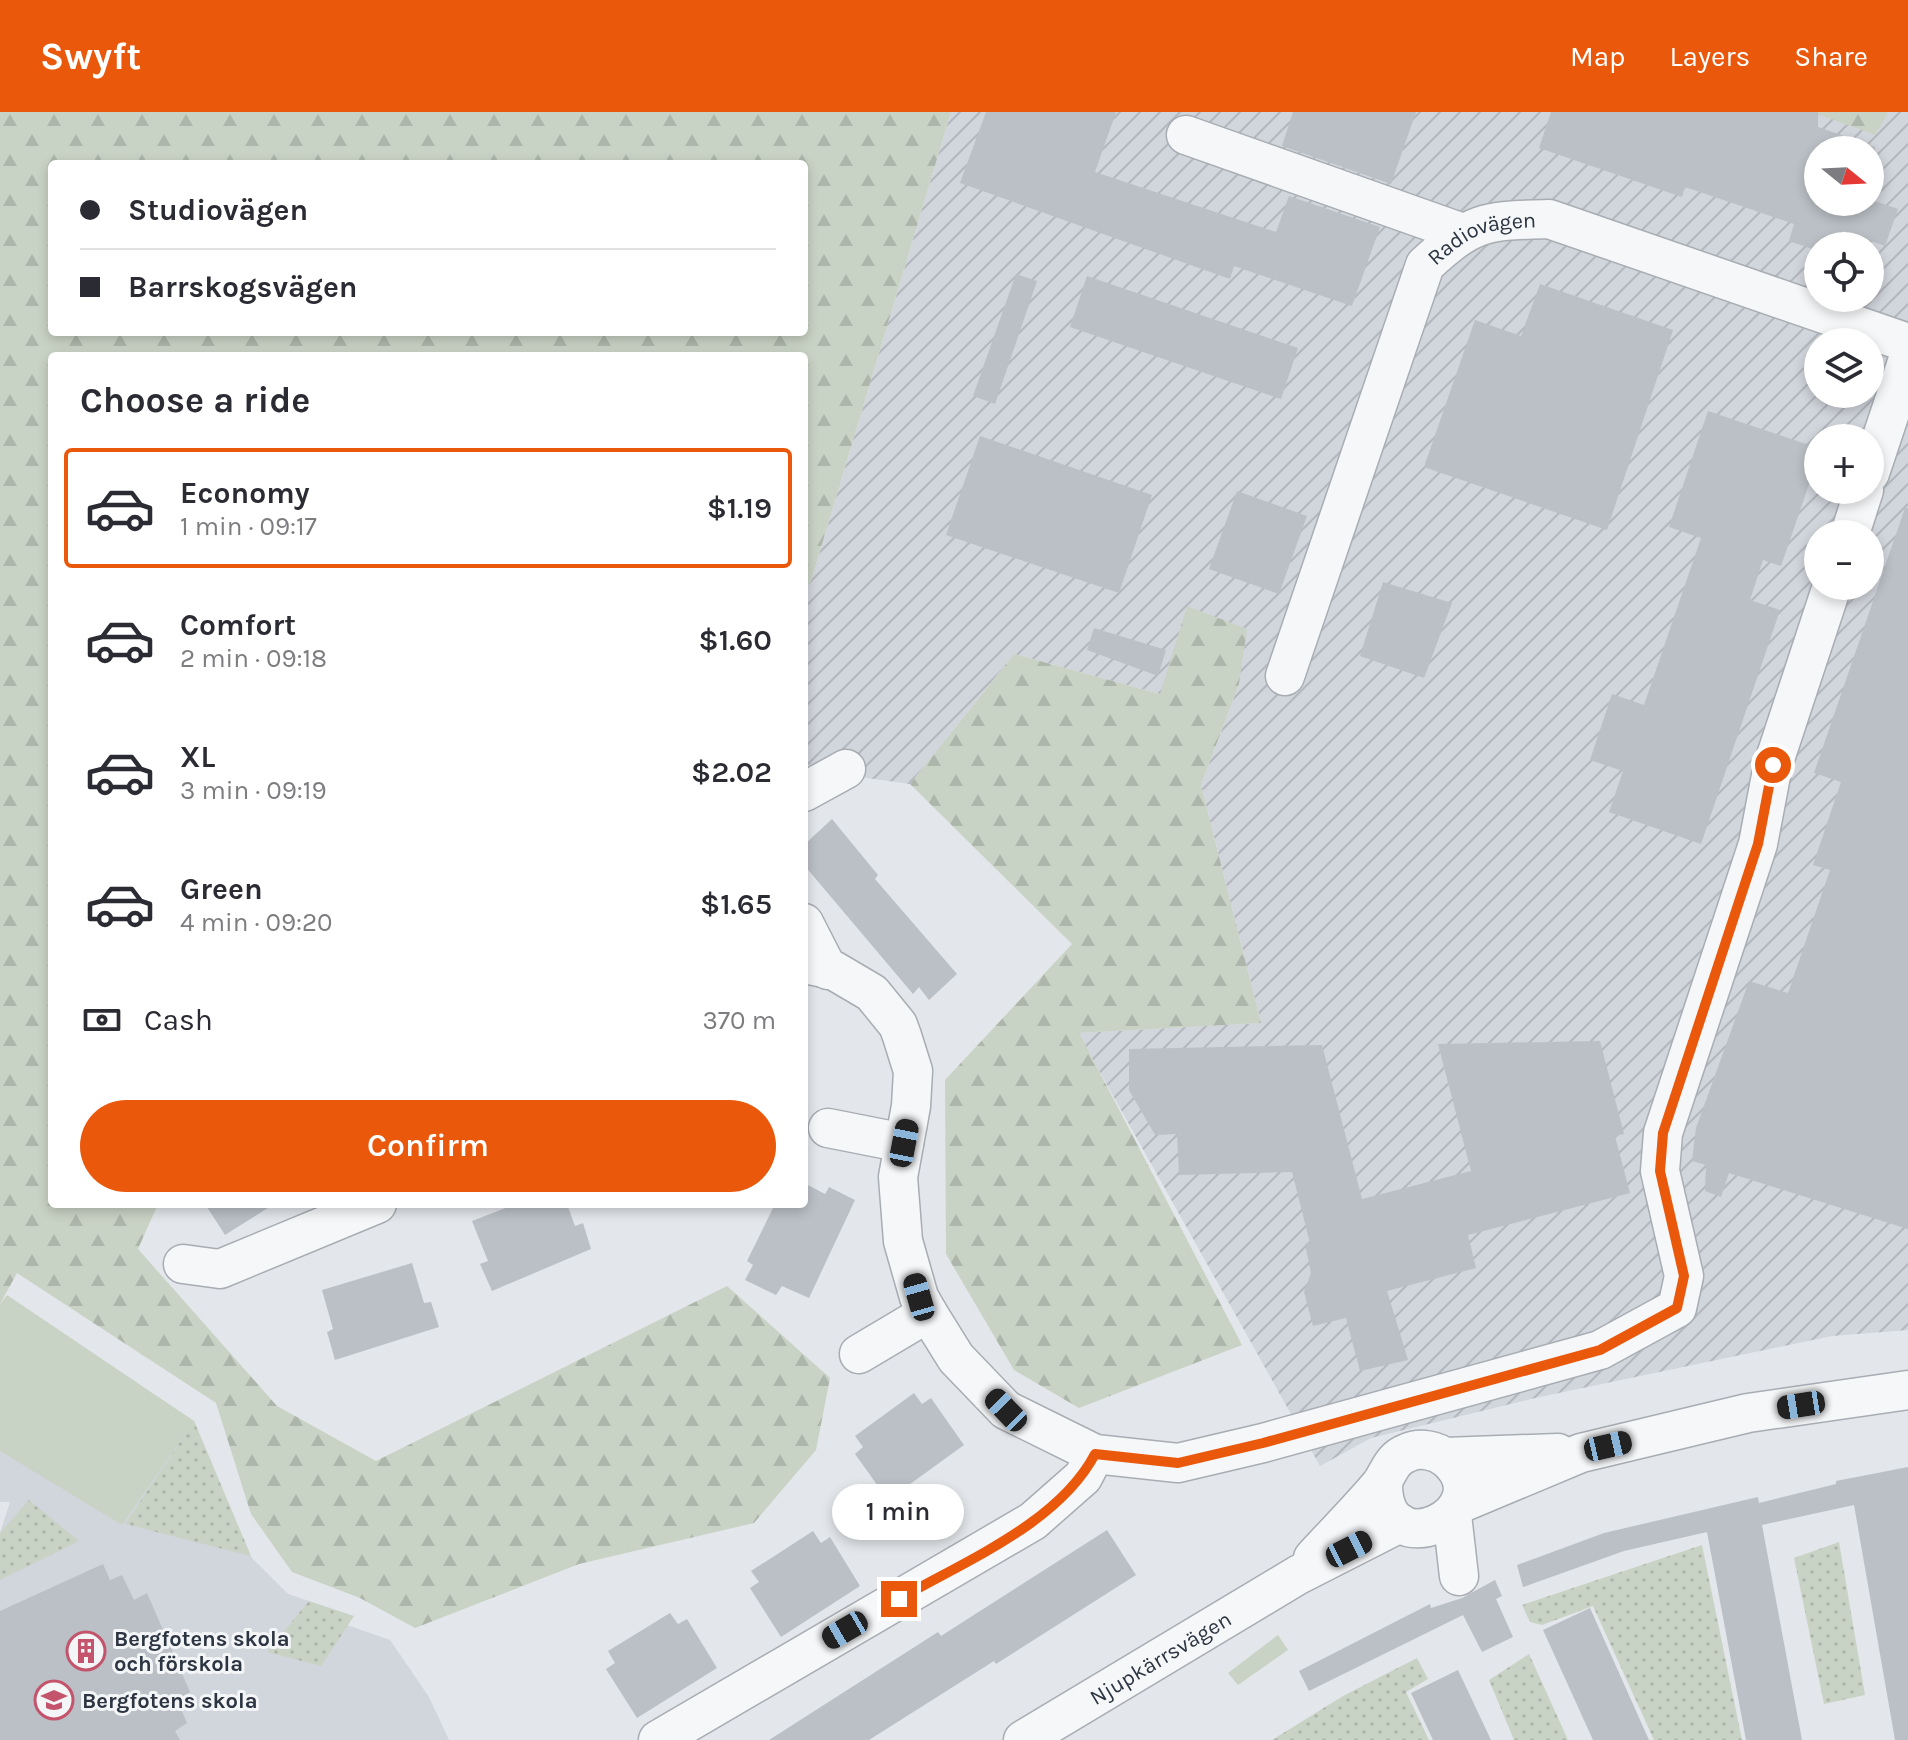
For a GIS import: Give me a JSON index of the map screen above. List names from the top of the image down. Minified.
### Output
{"streets":{"street":["Radiovägen","Njupkärrsvägen"]},"places":{"building":["Bergfotens skola och förskola"],"school or university":["Bergfotens skola"]},"north":"right","page":{"header":"Swyft","nav":["Map","Layers","Share"],"map_buttons":["+","−"],"banner":["Studiovägen","Barrskogsvägen"],"heading":"Choose a ride","list":[{"name":"Economy","note":"1 min · 09:17","value":"$1.19"},{"name":"Comfort","note":"2 min · 09:18","value":"$1.60"},{"name":"XL","note":"3 min · 09:19","value":"$2.02"},{"name":"Green","note":"4 min · 09:20","value":"$1.65"}],"pay":["Cash","370 m"],"buttons":"Confirm","bubble":"1 min"}}
